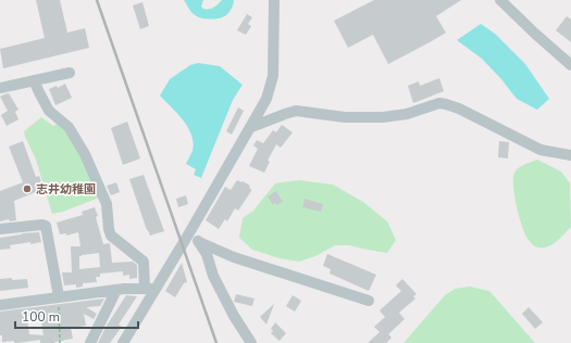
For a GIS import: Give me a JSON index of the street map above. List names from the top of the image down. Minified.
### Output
{"places":["志井幼稚園"],"scale_bar":"100 m"}
